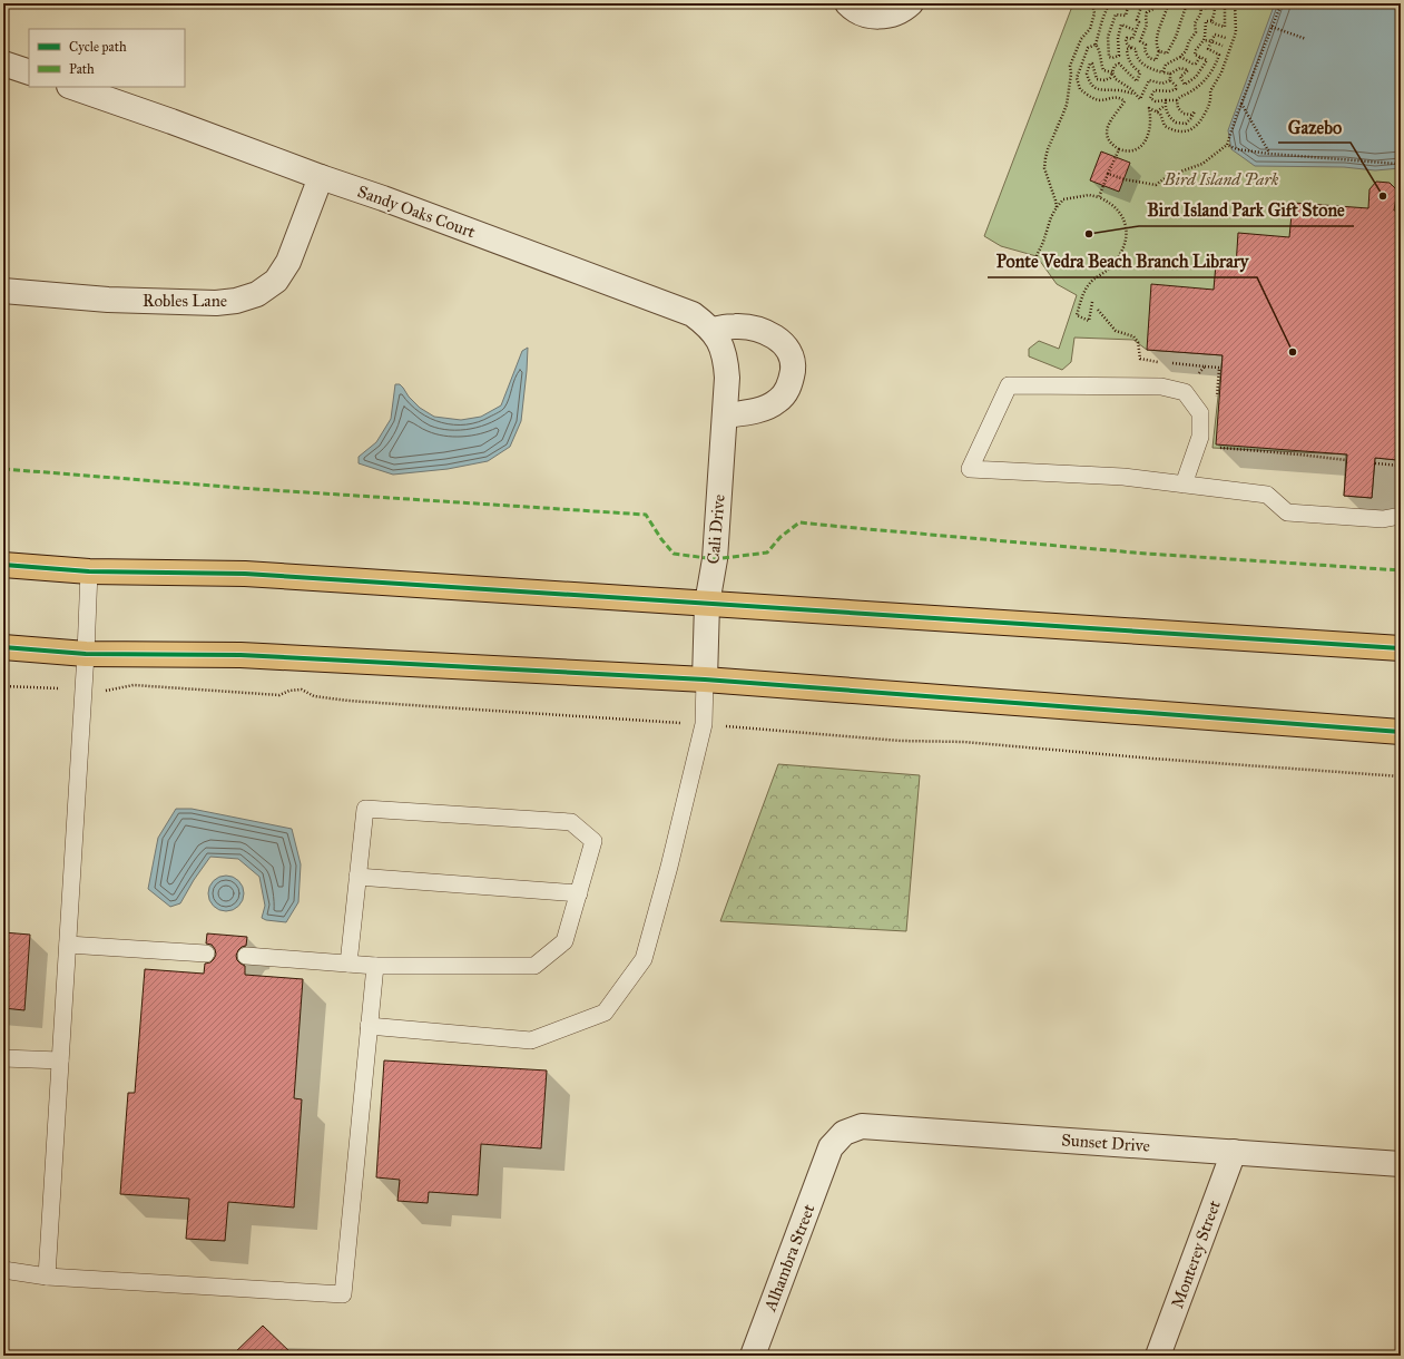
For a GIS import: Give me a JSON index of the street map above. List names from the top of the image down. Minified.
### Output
{"streets":{"street":["Sandy Oaks Court","Robles Lane","Cali Drive","Sunset Drive","Monterey Street","Alhambra Street"]},"crossings":[["Sandy Oaks Court","Robles Lane"],["Sandy Oaks Court","Cali Drive"],["Sunset Drive","Monterey Street"],["Sunset Drive","Alhambra Street"]],"parks":["Bird Island Park"],"places":["Gazebo","Bird Island Park Gift Stone","Ponte Vedra Beach Branch Library"],"legend":["Cycle path","Path"]}
